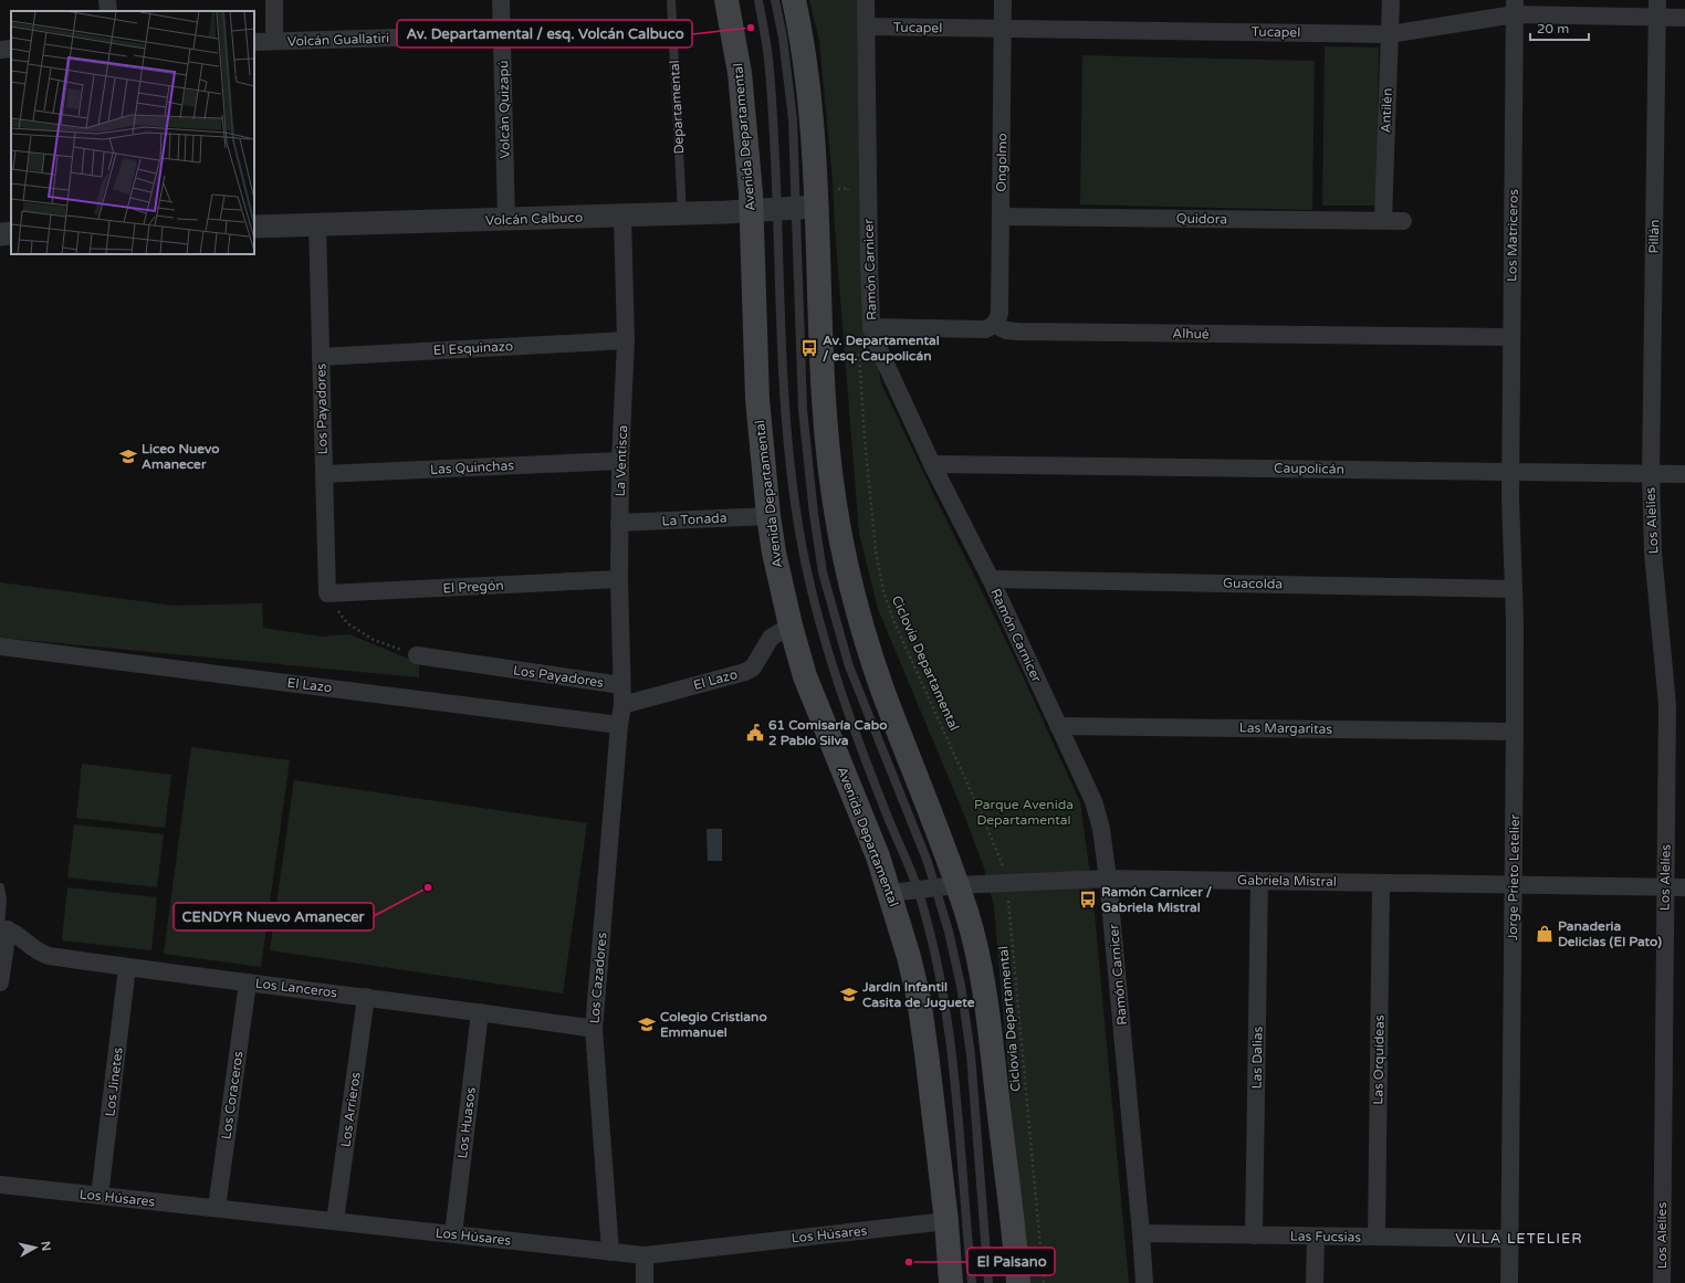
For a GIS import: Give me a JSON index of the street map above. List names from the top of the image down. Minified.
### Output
{"streets":{"main road":["Avenida Departamental"],"street":["Tucapel","Volcán Guallatiri","Volcán Quizapú","Antilén","Ongolmo","Volcán Calbuco","Quidora","Los Matriceros","Pillán","Ramón Carnicer","Alhué","El Esquinazo","Los Payadores","La Ventisca","Las Quinchas","Caupolicán","La Tonada","Los Alelíes","Guacolda","El Pregón","El Lazo","Las Margaritas","Jorge Prieto Letelier","Gabriela Mistral","Los Cazadores","Los Lanceros","Las Dalias","Las Orquídeas","Los Jinetes","Los Coraceros","Los Arrieros","Los Huasos","Los Húsares","Las Fucsias"],"lane":["Departamental"],"path":["Ciclovía Departamental"]},"crossings":[["Tucapel","Antilén"],["Tucapel","Ongolmo"],["Tucapel","Los Matriceros"],["Tucapel","Pillán"],["Tucapel","Ramón Carnicer"],["Volcán Guallatiri","Volcán Quizapú"],["Departamental","Volcán Calbuco"],["Volcán Quizapú","Volcán Calbuco"],["Antilén","Quidora"],["Avenida Departamental","Volcán Calbuco"],["Avenida Departamental","La Tonada"],["Avenida Departamental","El Lazo"],["Avenida Departamental","Gabriela Mistral"],["Avenida Departamental","Los Húsares"],["Ongolmo","Quidora"],["Ongolmo","Alhué"],["Volcán Calbuco","Los Payadores"],["Volcán Calbuco","La Ventisca"],["Los Matriceros","Alhué"],["Los Matriceros","Caupolicán"],["Los Matriceros","Jorge Prieto Letelier"],["Pillán","Caupolicán"],["Pillán","Los Alelíes"],["Ramón Carnicer","Alhué"],["Ramón Carnicer","Caupolicán"],["Ramón Carnicer","Guacolda"],["Ramón Carnicer","Las Margaritas"],["Ramón Carnicer","Gabriela Mistral"],["Ramón Carnicer","Las Fucsias"],["El Esquinazo","Los Payadores"],["El Esquinazo","La Ventisca"],["Los Payadores","La Ventisca"],["Los Payadores","Las Quinchas"],["Los Payadores","El Pregón"],["La Ventisca","Las Quinchas"],["La Ventisca","La Tonada"],["La Ventisca","El Pregón"],["La Ventisca","El Lazo"],["La Ventisca","Los Cazadores"],["Caupolicán","Los Alelíes"],["Caupolicán","Jorge Prieto Letelier"],["Los Alelíes","Gabriela Mistral"],["Guacolda","Jorge Prieto Letelier"],["Ciclovía Departamental","Gabriela Mistral"],["El Lazo","Los Cazadores"],["Las Margaritas","Jorge Prieto Letelier"],["Jorge Prieto Letelier","Gabriela Mistral"],["Jorge Prieto Letelier","Las Fucsias"],["Gabriela Mistral","Las Dalias"],["Gabriela Mistral","Las Orquídeas"],["Los Cazadores","Los Lanceros"],["Los Cazadores","Los Húsares"],["Los Lanceros","Los Jinetes"],["Los Lanceros","Los Coraceros"],["Los Lanceros","Los Arrieros"],["Los Lanceros","Los Huasos"],["Las Dalias","Las Fucsias"],["Las Orquídeas","Las Fucsias"],["Los Jinetes","Los Húsares"],["Los Coraceros","Los Húsares"],["Los Arrieros","Los Húsares"],["Los Huasos","Los Húsares"]],"districts":["VILLA LETELIER"],"parks":["Parque Avenida Departamental"],"places":{"other":["Av. Departamental / esq. Volcán Calbuco","CENDYR Nuevo Amanecer","El Paisano"],"bus stop":["Av. Departamental / esq. Caupolicán","Ramón Carnicer / Gabriela Mistral"],"school or university":["Liceo Nuevo Amanecer","Jardín Infantil Casita de Juguete","Colegio Cristiano Emmanuel"],"public building":["61 Comisaría Cabo 2 Pablo Silva"],"shop":["Panaderia Delicias (El Pato)"]},"scale_bar":"20 m","north":"right"}
